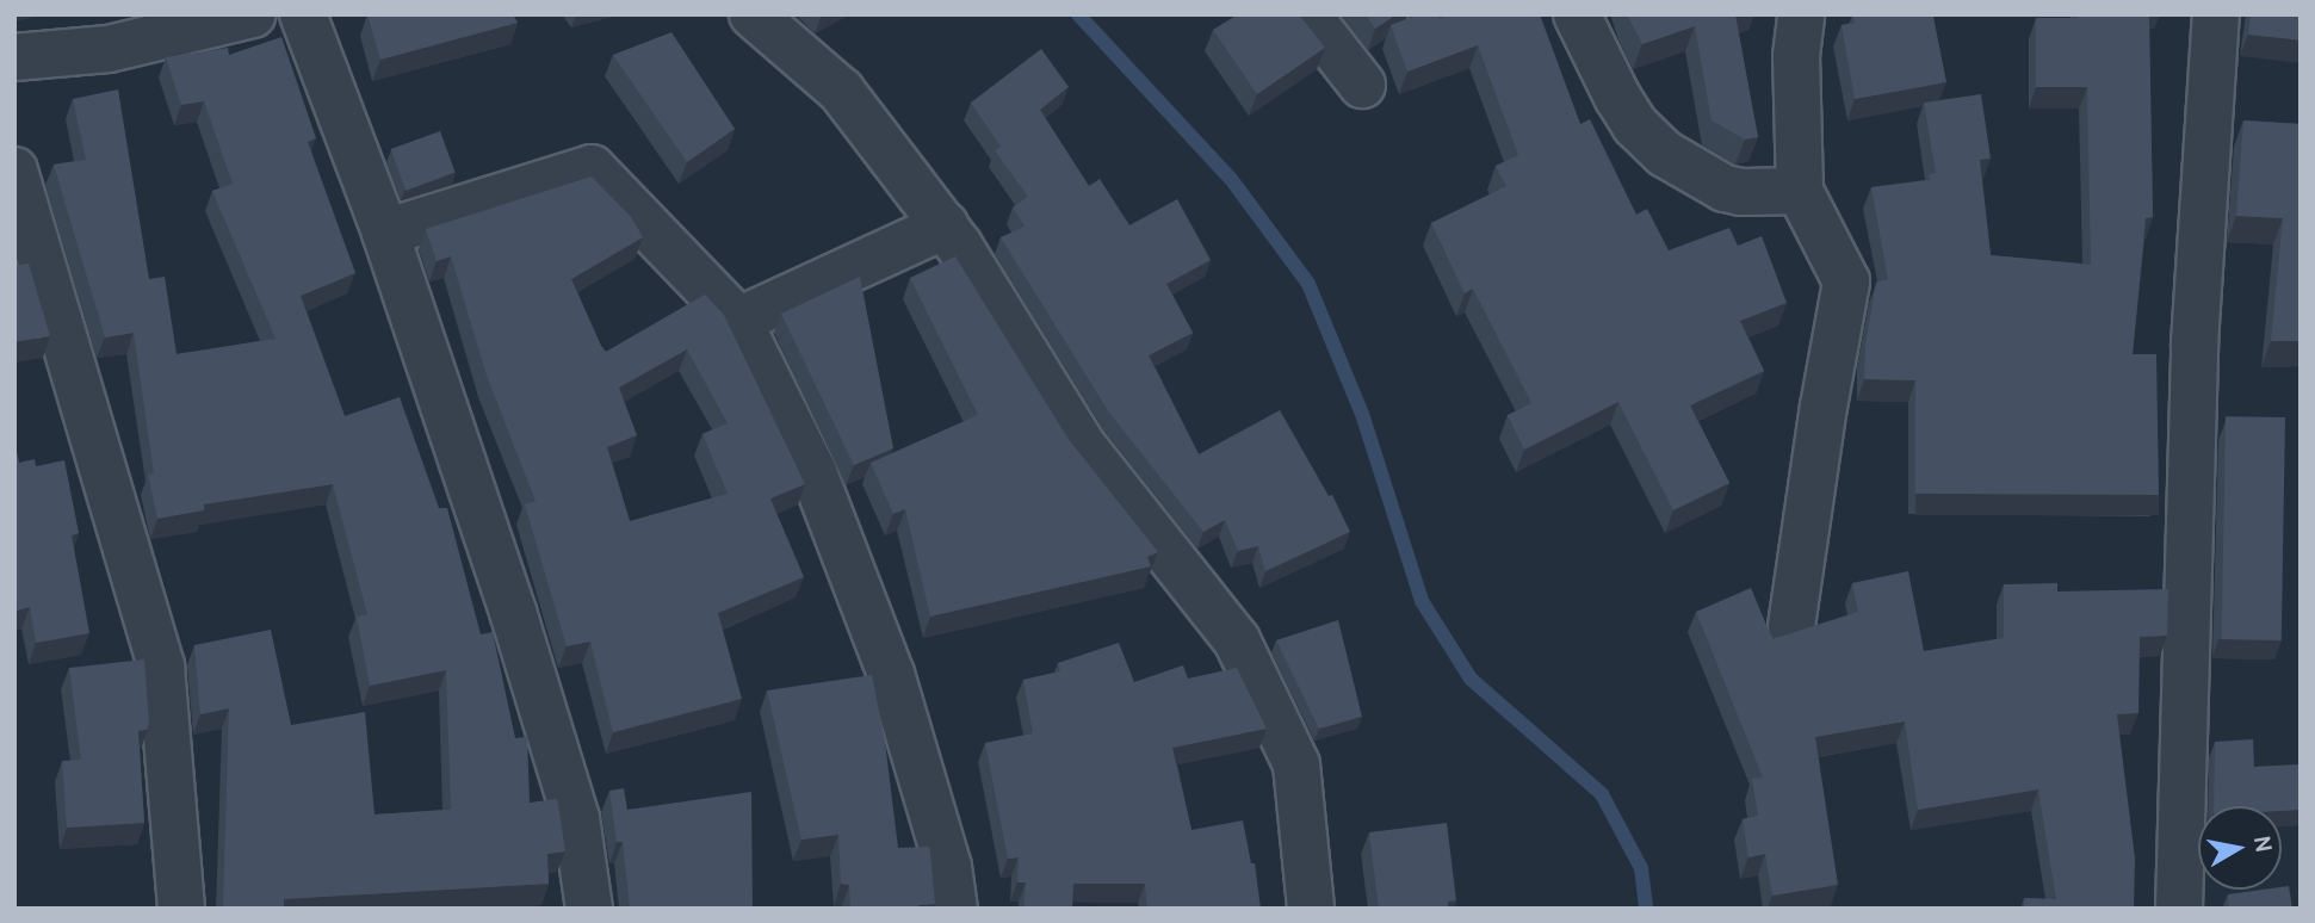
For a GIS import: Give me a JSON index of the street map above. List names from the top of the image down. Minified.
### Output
{"north":"right"}
